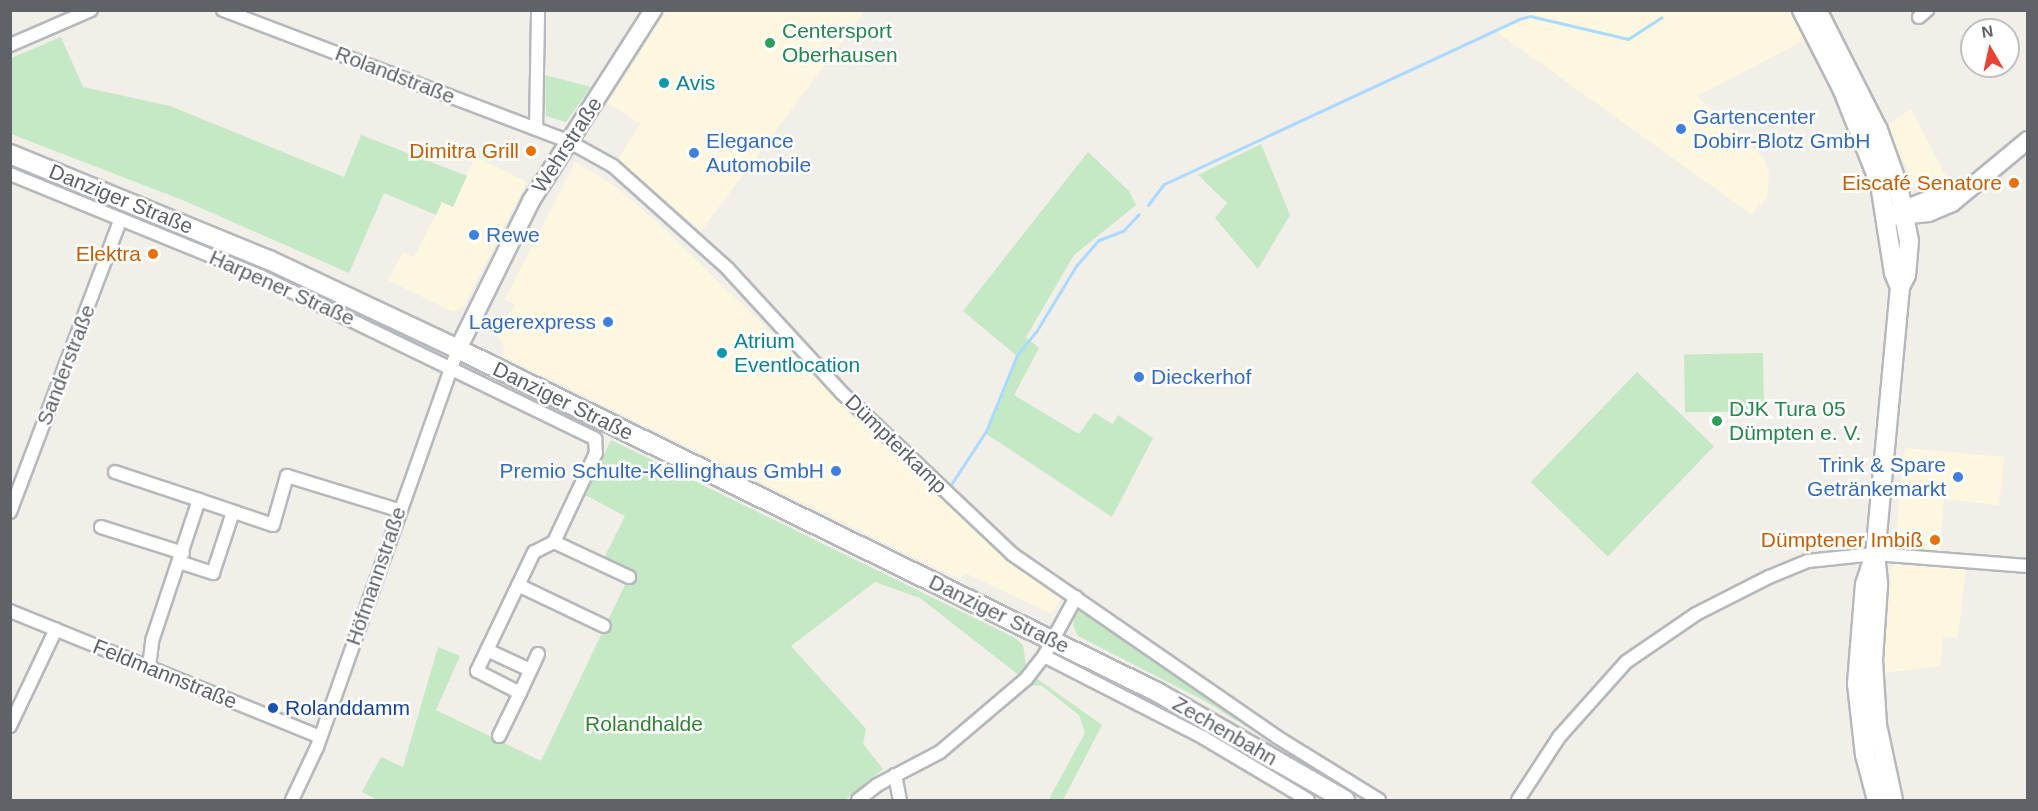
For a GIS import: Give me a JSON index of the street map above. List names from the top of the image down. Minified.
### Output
{"streets":{"main road":["Danziger Straße","Zechenbahn"],"street":["Rolandstraße","Wehrstraße","Harpener Straße","Sanderstraße","Dümpterkamp","Höfmannstraße","Feldmannstraße"]},"crossings":[["Rolandstraße","Wehrstraße"],["Rolandstraße","Dümpterkamp"],["Wehrstraße","Danziger Straße"],["Wehrstraße","Dümpterkamp"],["Wehrstraße","Höfmannstraße"],["Danziger Straße","Harpener Straße"],["Danziger Straße","Höfmannstraße"],["Danziger Straße","Zechenbahn"],["Harpener Straße","Sanderstraße"],["Harpener Straße","Höfmannstraße"],["Höfmannstraße","Feldmannstraße"]],"parks":["Rolandhalde"],"places":["Centersport Oberhausen","Avis","Gartencenter Dobirr-Blotz GmbH","Dimitra Grill","Elegance Automobile","Eiscafé Senatore","Rewe","Elektra","Lagerexpress","Atrium Eventlocation","Dieckerhof","DJK Tura 05 Dümpten e. V.","Premio Schulte-Kellinghaus GmbH","Trink & Spare Getränkemarkt","Dümptener Imbiß","Rolanddamm"],"north":"top"}
